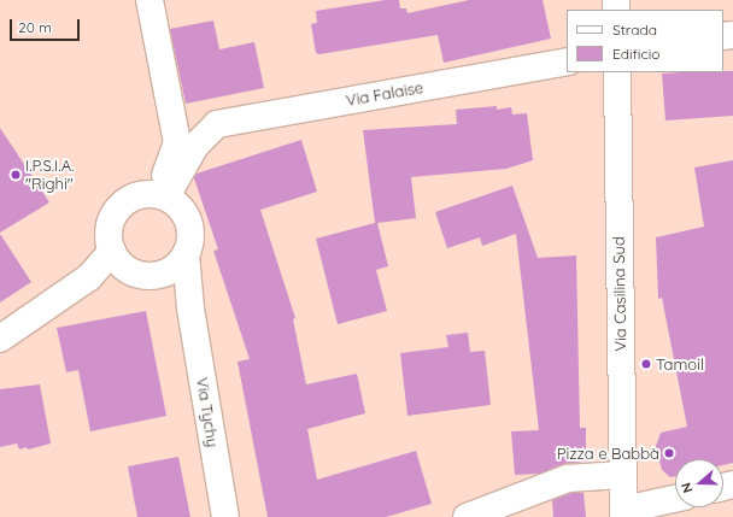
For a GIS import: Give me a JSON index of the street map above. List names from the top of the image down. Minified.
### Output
{"streets":{"street":["Via Falaise","Via Casilina Sud","Via Tychy"]},"crossings":[["Via Falaise","Via Tychy"]],"places":["I.P.S.I.A. \"Righi\"","Tamoil","Pizza e Babbà"],"legend":["Strada","Edificio"],"scale_bar":"20 m","north":"left"}
